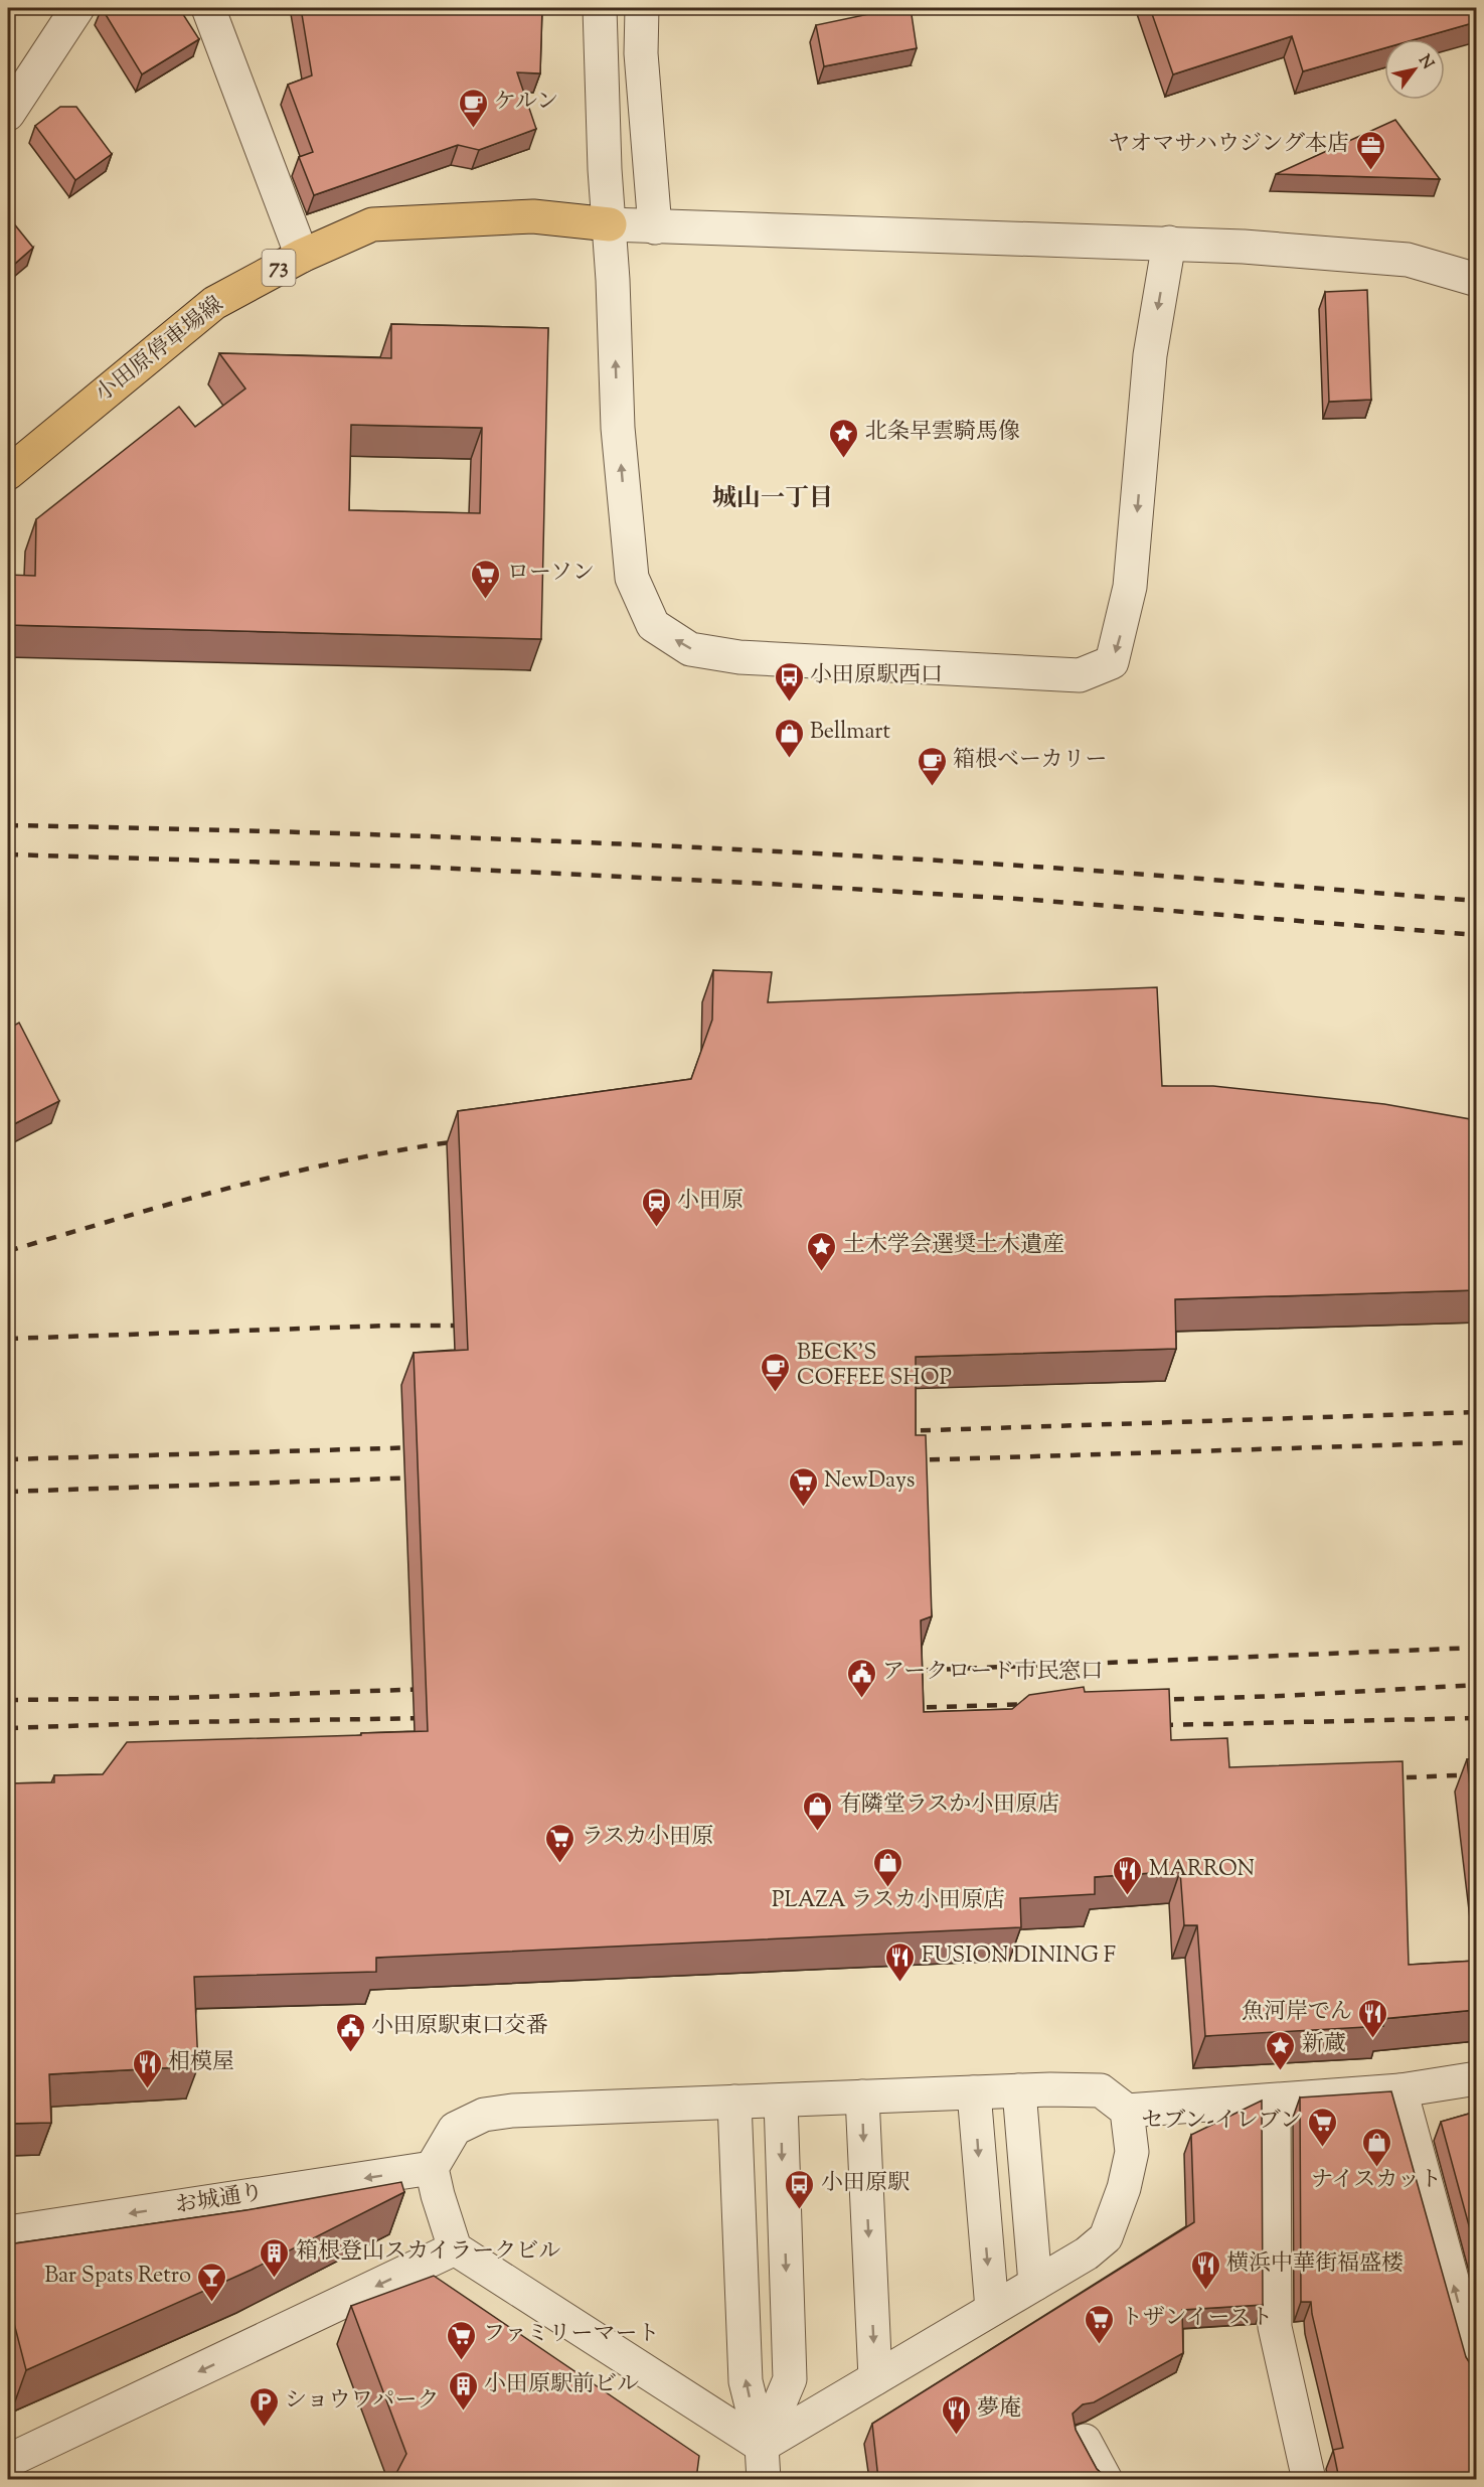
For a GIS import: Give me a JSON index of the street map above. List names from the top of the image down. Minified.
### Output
{"streets":{"main road":["73","小田原停車場線"],"street":["お城通り"]},"districts":["城山一丁目"],"places":{"cafe":["ケルン","箱根ベーカリー","BECK'S COFFEE SHOP"],"office":["ヤオマサハウジング本店"],"place":["北条早雲騎馬像","土木学会選奨土木遺産","新蔵"],"supermarket":["ローソン","NewDays","ラスカ小田原","セブン-イレブン","トザンイースト","ファミリーマート"],"bus stop":["小田原駅西口","小田原駅"],"shop":["Bellmart","有隣堂ラスか小田原店","PLAZA ラスカ小田原店","ナイスカット"],"station":["小田原"],"public building":["アークロード市民窓口","小田原駅東口交番"],"restaurant":["MARRON","FUSION DINING F","魚河岸でん","相模屋","横浜中華街福盛楼","夢庵"],"building":["箱根登山スカイラークビル","小田原駅前ビル"],"bar":["Bar Spats Retro"],"parking":["ショウワパーク"]},"north":"top right"}
